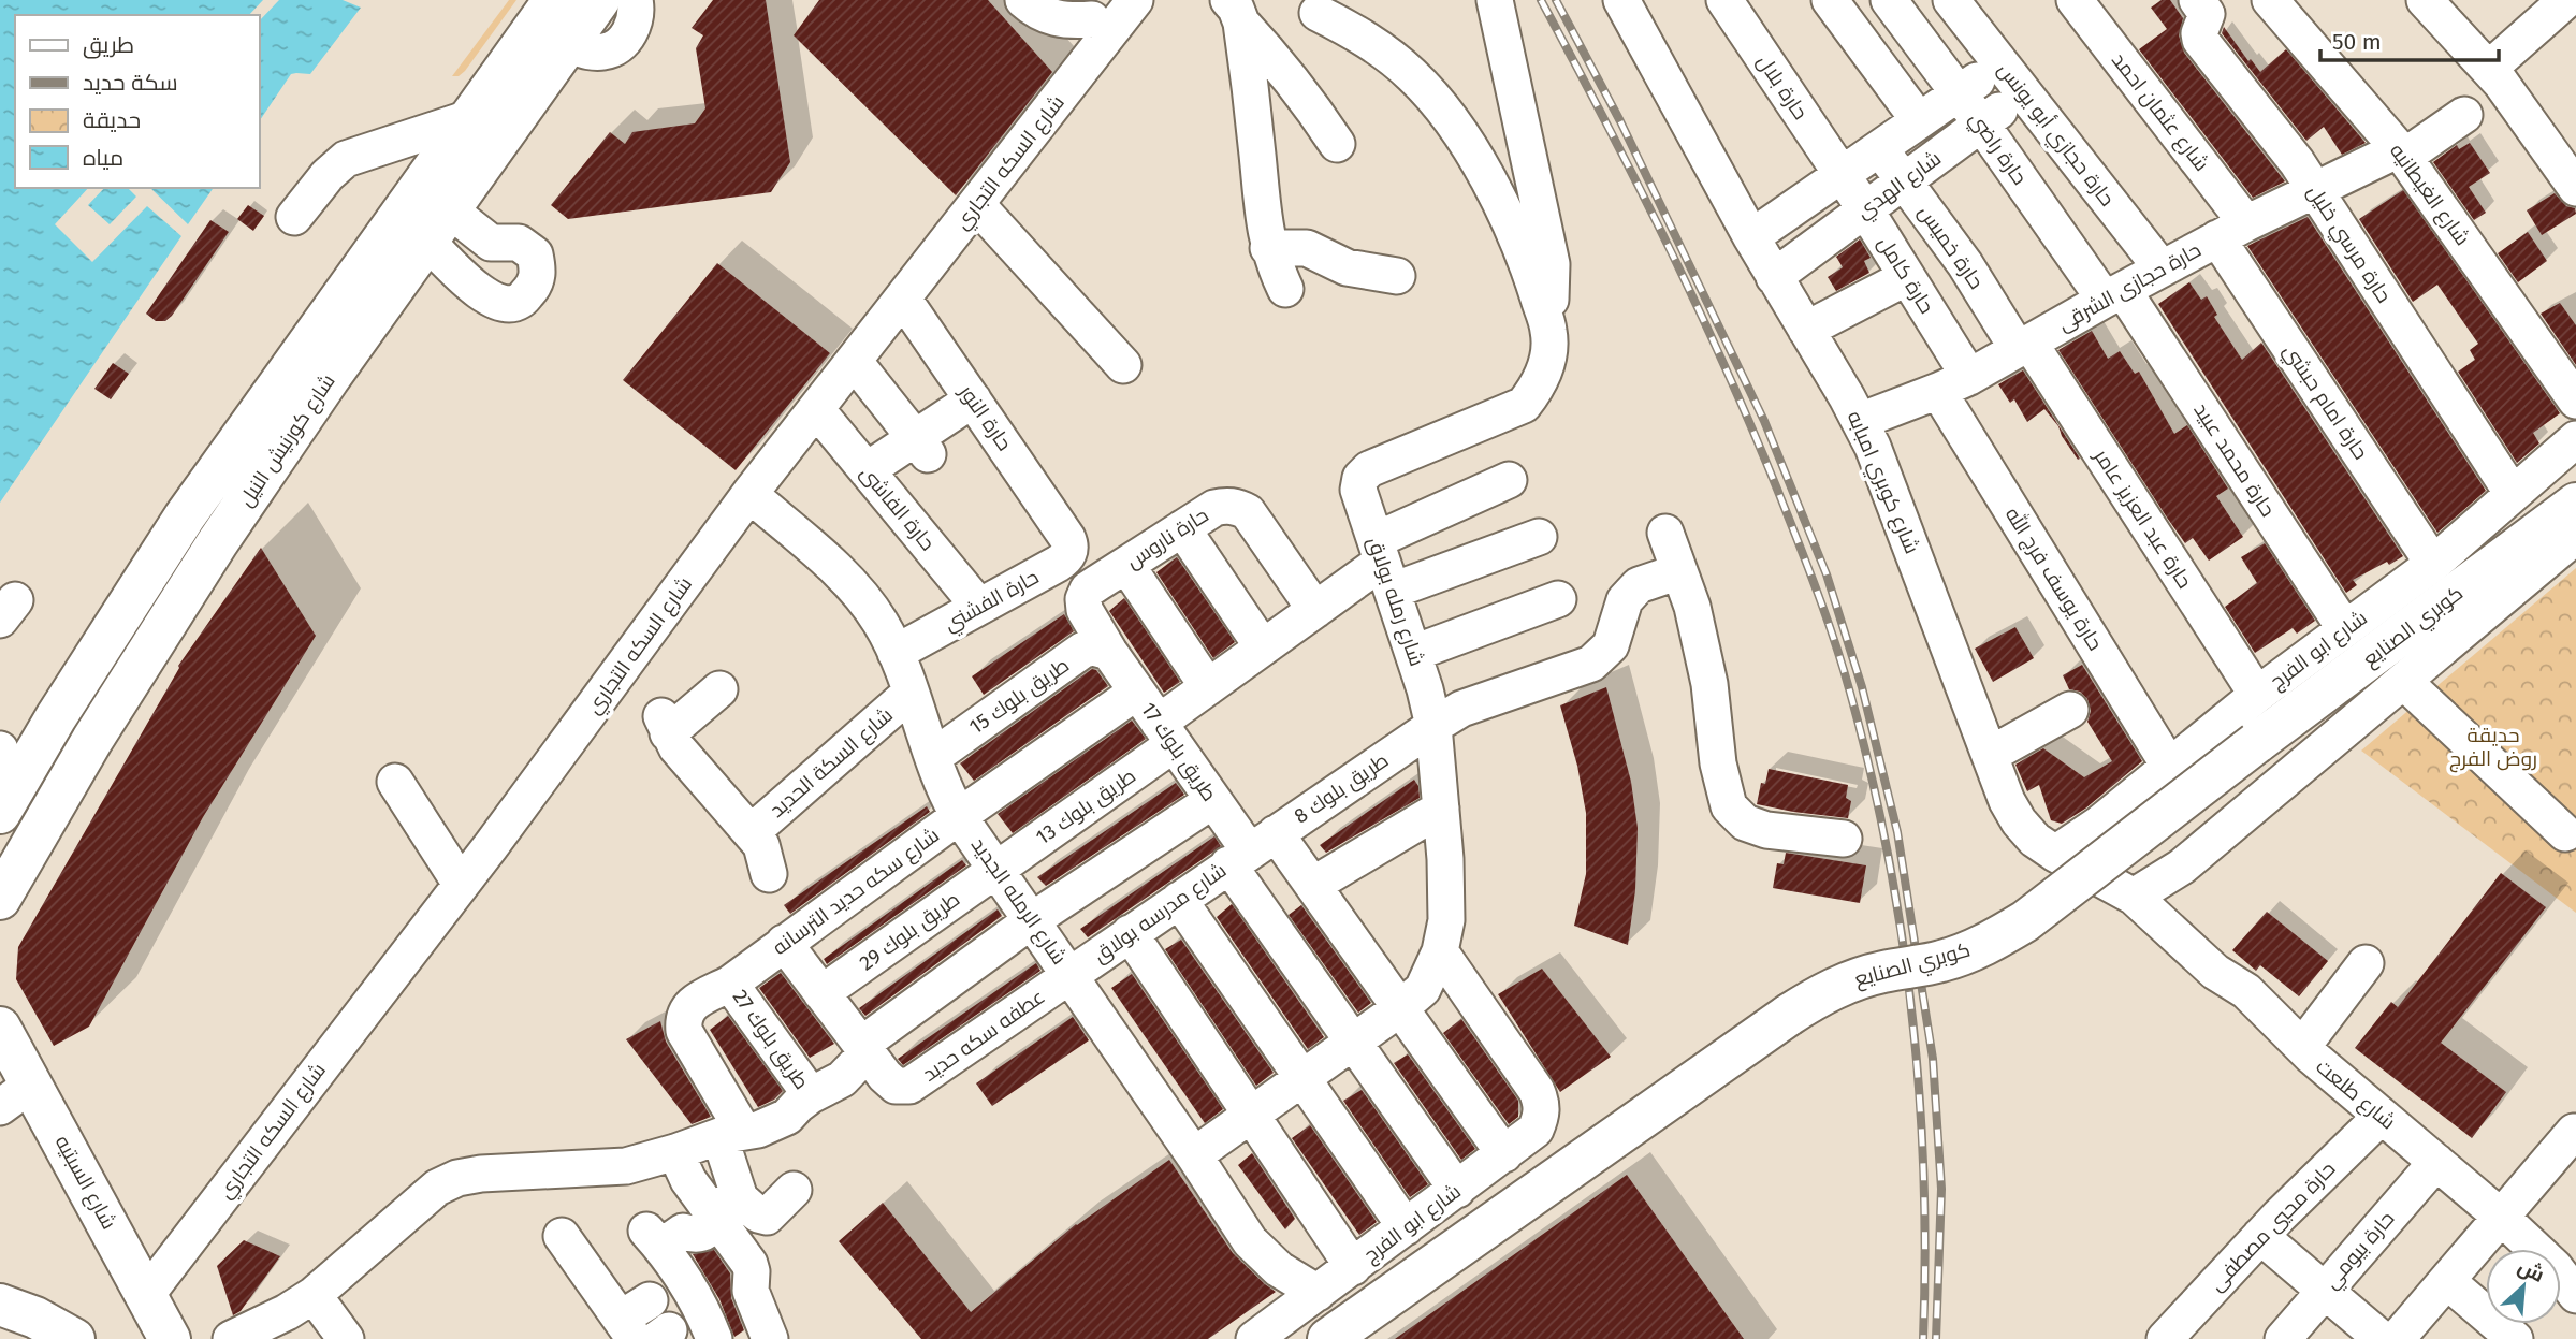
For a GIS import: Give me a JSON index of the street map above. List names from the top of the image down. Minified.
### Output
{"streets":{"main road":["شارع كورنيش النيل","كوبري الصنايع","شارع السبتيه"],"street":["حارة بلال","شارع عثمان احمد","حارة حجازي أبو يونس","حارة راضي","شارع السكه التجاري","شارع الهدي","شارع الغيطانيه","حارة مرسي خليل","حارة خميس","حارة كامل","حارة حجازى الشرقى","حارة امام حبشي","حارة النور","حارة محمد عبيد","شارع كوبري امبابه","حارة الفاشى","حارة عبد العزيز عامر","حارة ناروس","حارة يوسف فرج الله","حارة الفشني","شارع رمله بولاق","شارع ابو الفرج","طريق بلوك 15","طريق بلوك 17","شارع السكة الحديد","طريق بلوك 8","طريق بلوك 13","شارع سكه حديد الترسانه","شارع الرمله الجديد","شارع مدرسه بولاق","طريق بلوك 29","عطفه سكه حديد","طريق بلوك 27","شارع طلعت","حارة محيي مصطفى","حارة بيومي"]},"crossings":[["حارة بلال","شارع الهدي"],["حارة بلال","حارة كامل"],["شارع عثمان احمد","حارة حجازى الشرقى"],["شارع عثمان احمد","حارة امام حبشي"],["حارة حجازي أبو يونس","شارع الهدي"],["حارة حجازي أبو يونس","حارة حجازى الشرقى"],["حارة راضي","شارع الهدي"],["حارة راضي","حارة حجازى الشرقى"],["حارة راضي","حارة محمد عبيد"],["شارع السكه التجاري","حارة النور"],["شارع السكه التجاري","حارة الفاشى"],["شارع السكه التجاري","شارع الرمله الجديد"],["شارع السكه التجاري","شارع السبتيه"],["شارع الهدي","حارة خميس"],["شارع الهدي","حارة كامل"],["شارع الهدي","شارع كوبري امبابه"],["شارع الغيطانيه","حارة حجازى الشرقى"],["حارة مرسي خليل","حارة حجازى الشرقى"],["حارة مرسي خليل","شارع ابو الفرج"],["حارة خميس","حارة حجازى الشرقى"],["حارة خميس","حارة عبد العزيز عامر"],["حارة كامل","حارة حجازى الشرقى"],["حارة كامل","حارة يوسف فرج الله"],["حارة حجازى الشرقى","حارة امام حبشي"],["حارة حجازى الشرقى","حارة محمد عبيد"],["حارة حجازى الشرقى","شارع كوبري امبابه"],["حارة حجازى الشرقى","حارة عبد العزيز عامر"],["حارة حجازى الشرقى","حارة يوسف فرج الله"],["حارة امام حبشي","شارع ابو الفرج"],["حارة النور","حارة الفشني"],["حارة محمد عبيد","شارع ابو الفرج"],["شارع كوبري امبابه","شارع ابو الفرج"],["شارع كوبري امبابه","شارع طلعت"],["حارة الفاشى","حارة الفشني"],["حارة عبد العزيز عامر","شارع ابو الفرج"],["حارة ناروس","طريق بلوك 15"],["حارة ناروس","طريق بلوك 17"],["حارة ناروس","طريق بلوك 13"],["حارة يوسف فرج الله","شارع ابو الفرج"],["حارة الفشني","شارع الرمله الجديد"],["شارع رمله بولاق","شارع ابو الفرج"],["شارع رمله بولاق","طريق بلوك 8"],["شارع رمله بولاق","طريق بلوك 13"],["شارع رمله بولاق","شارع الرمله الجديد"],["شارع ابو الفرج","شارع الرمله الجديد"],["طريق بلوك 15","طريق بلوك 17"],["طريق بلوك 15","شارع الرمله الجديد"],["طريق بلوك 17","طريق بلوك 8"],["طريق بلوك 17","طريق بلوك 13"],["طريق بلوك 17","شارع سكه حديد الترسانه"],["طريق بلوك 17","شارع مدرسه بولاق"],["شارع السكة الحديد","شارع الرمله الجديد"],["طريق بلوك 8","شارع مدرسه بولاق"],["طريق بلوك 13","شارع الرمله الجديد"],["طريق بلوك 13","طريق بلوك 29"],["شارع سكه حديد الترسانه","شارع الرمله الجديد"],["شارع سكه حديد الترسانه","عطفه سكه حديد"],["شارع سكه حديد الترسانه","طريق بلوك 27"],["شارع الرمله الجديد","شارع مدرسه بولاق"],["شارع الرمله الجديد","طريق بلوك 29"],["شارع الرمله الجديد","عطفه سكه حديد"],["شارع مدرسه بولاق","عطفه سكه حديد"],["طريق بلوك 29","عطفه سكه حديد"],["شارع طلعت","حارة محيي مصطفى"],["شارع طلعت","حارة بيومي"]],"parks":["حديقة روض الفرج"],"legend":["طريق","سكة حديد","حديقة","مياه"],"scale_bar":"50 m","north":"top right"}
